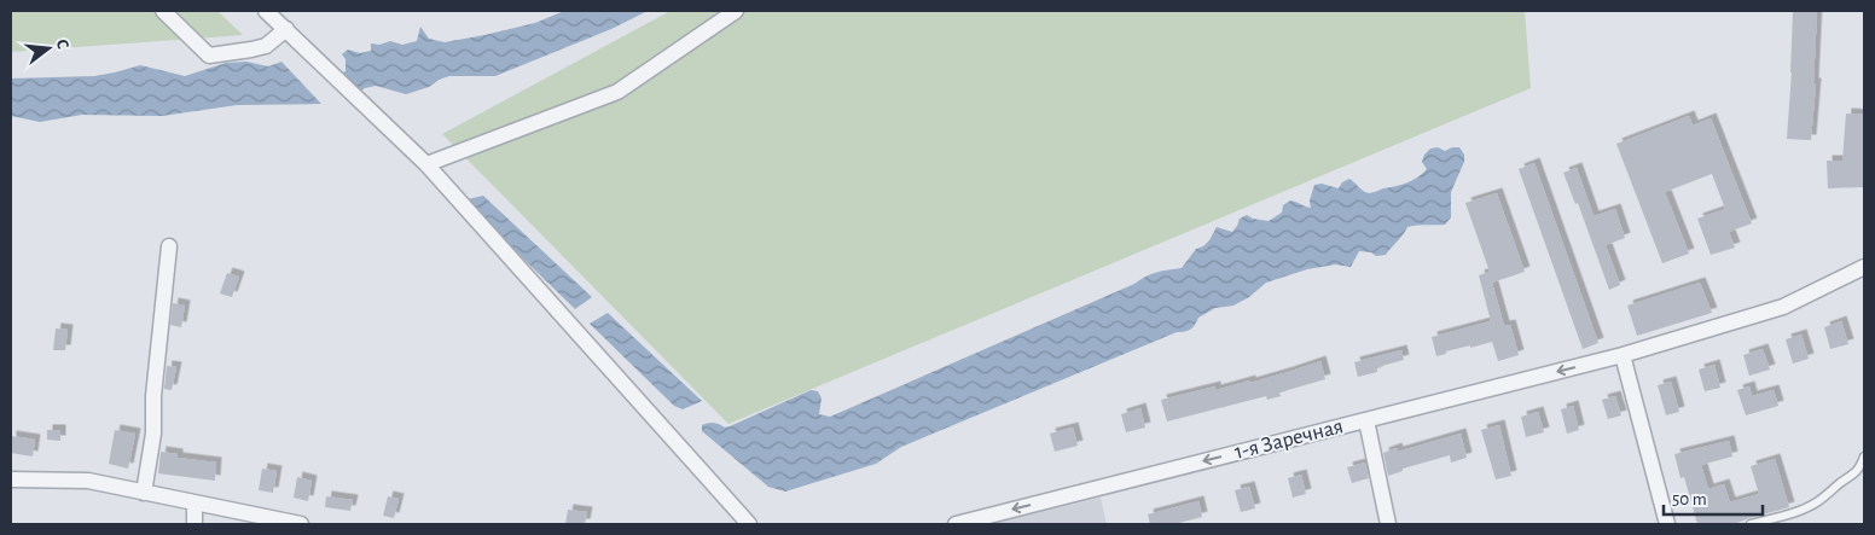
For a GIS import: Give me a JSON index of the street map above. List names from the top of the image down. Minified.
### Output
{"streets":{"street":["1-я Заречная"]},"one_way":["1-я Заречная"],"scale_bar":"50 m","north":"right"}
